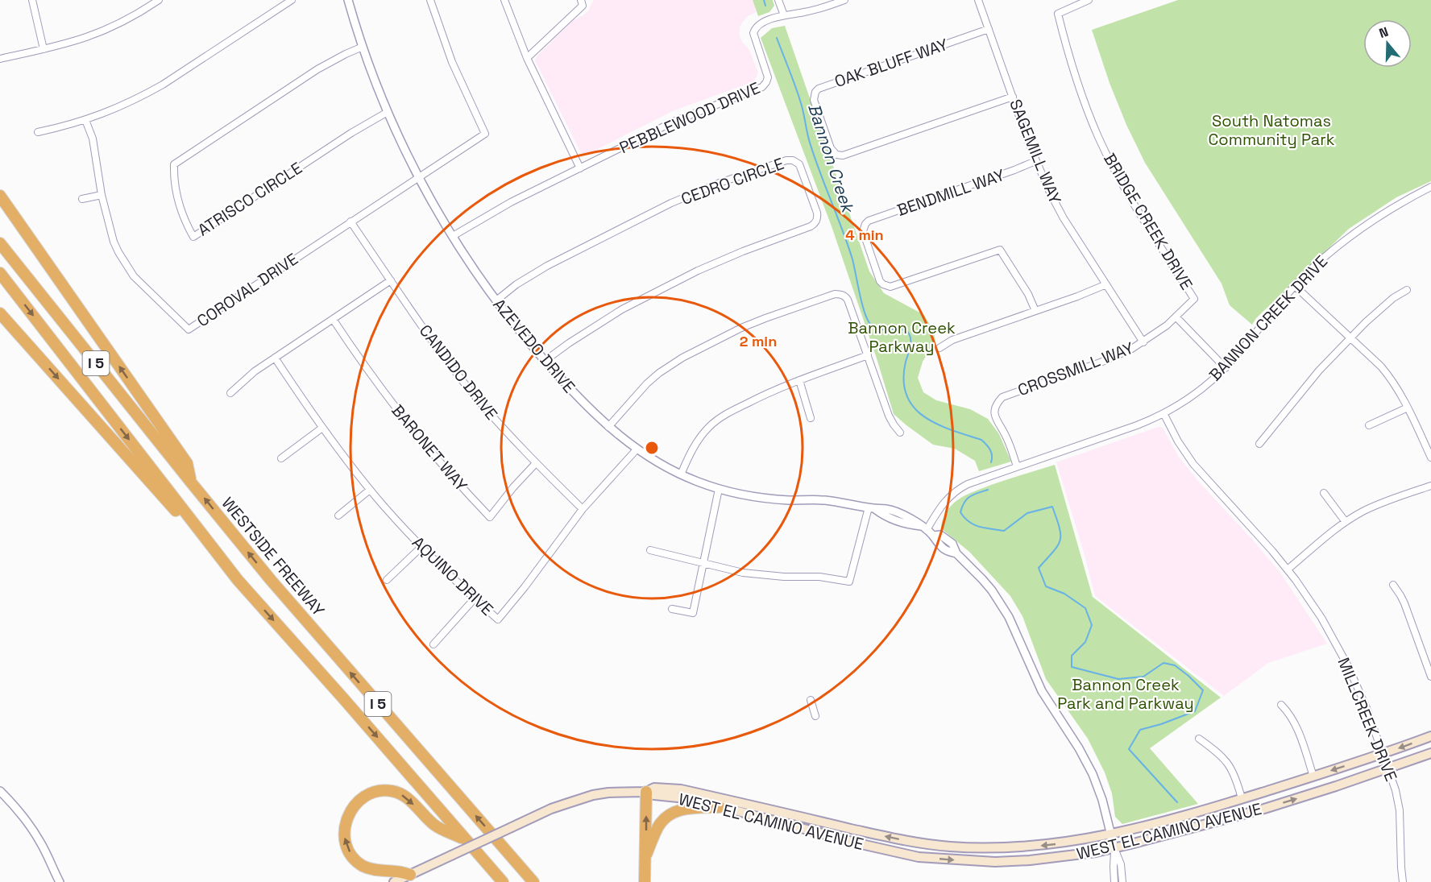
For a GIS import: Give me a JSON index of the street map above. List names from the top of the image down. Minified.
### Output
{"streets":{"highway":["I 5","WESTSIDE FREEWAY"],"main road":["WEST EL CAMINO AVENUE"],"street":["OAK BLUFF WAY","PEBBLEWOOD DRIVE","SAGEMILL WAY","CEDRO CIRCLE","BENDMILL WAY","ATRISCO CIRCLE","BRIDGE CREEK DRIVE","COROVAL DRIVE","BANNON CREEK DRIVE","AZEVEDO DRIVE","CROSSMILL WAY","CANDIDO DRIVE","BARONET WAY","AQUINO DRIVE","MILLCREEK DRIVE"]},"crossings":[["OAK BLUFF WAY","SAGEMILL WAY"],["PEBBLEWOOD DRIVE","AZEVEDO DRIVE"],["SAGEMILL WAY","BENDMILL WAY"],["SAGEMILL WAY","CROSSMILL WAY"],["CEDRO CIRCLE","AZEVEDO DRIVE"],["ATRISCO CIRCLE","AZEVEDO DRIVE"],["BRIDGE CREEK DRIVE","CROSSMILL WAY"],["COROVAL DRIVE","AZEVEDO DRIVE"],["COROVAL DRIVE","CANDIDO DRIVE"],["BANNON CREEK DRIVE","AZEVEDO DRIVE"],["BANNON CREEK DRIVE","CROSSMILL WAY"],["BANNON CREEK DRIVE","MILLCREEK DRIVE"],["AZEVEDO DRIVE","AQUINO DRIVE"],["AZEVEDO DRIVE","WEST EL CAMINO AVENUE"],["CANDIDO DRIVE","BARONET WAY"],["CANDIDO DRIVE","AQUINO DRIVE"],["MILLCREEK DRIVE","WEST EL CAMINO AVENUE"]],"water":["Bannon Creek"],"parks":["South Natomas Community Park","Bannon Creek Parkway","Bannon Creek Park and Parkway"],"north":"top","rings":["4 min","2 min"]}
